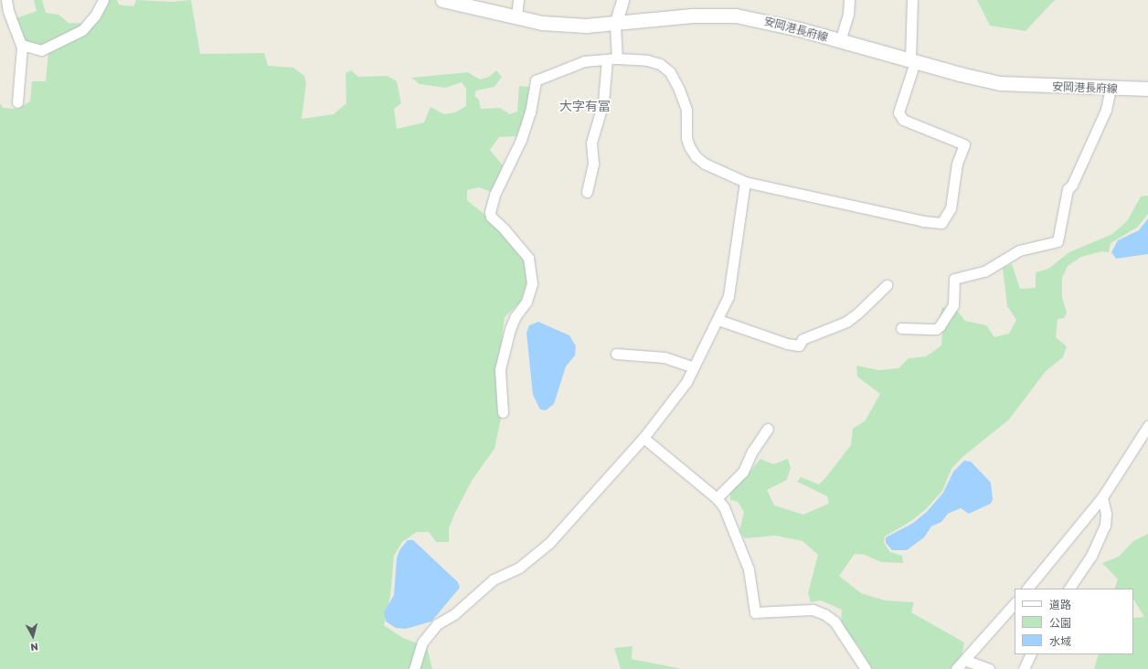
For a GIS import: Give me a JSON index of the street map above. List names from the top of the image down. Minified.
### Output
{"streets":{"main road":["安岡港長府線"]},"districts":["大字有冨"],"legend":["道路","公園","水域"],"north":"bottom"}
